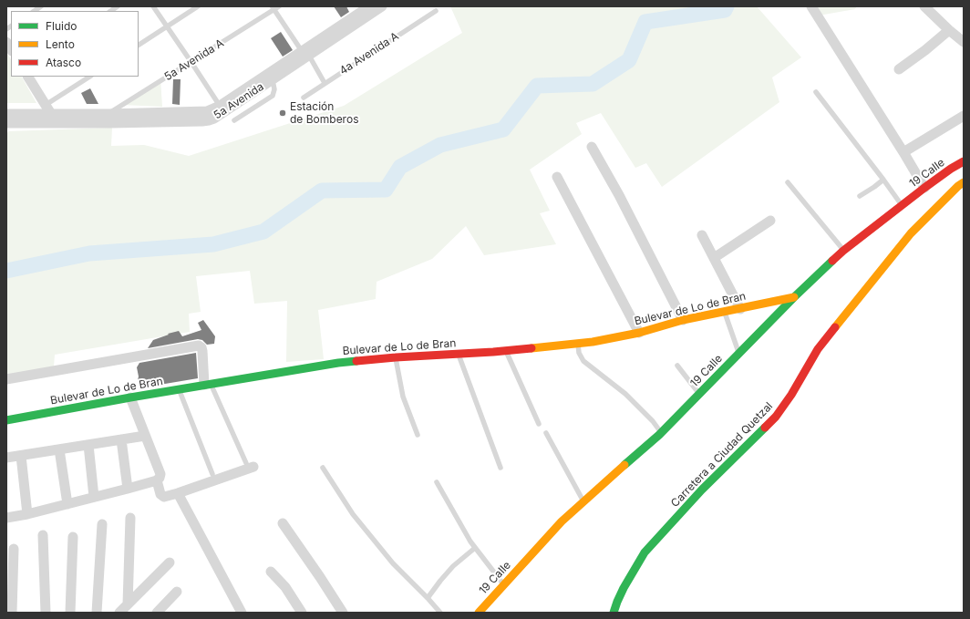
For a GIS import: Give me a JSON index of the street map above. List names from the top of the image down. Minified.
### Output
{"streets":{"street":["5a Avenida","19 Calle","Bulevar de Lo de Bran","Carretera a Ciudad Quetzal"],"lane":["4a Avenida A","5a Avenida A"]},"crossings":[["5a Avenida A","5a Avenida"],["19 Calle","Bulevar de Lo de Bran"]],"places":["Estación de Bomberos"],"legend":["Fluido","Lento","Atasco"]}
